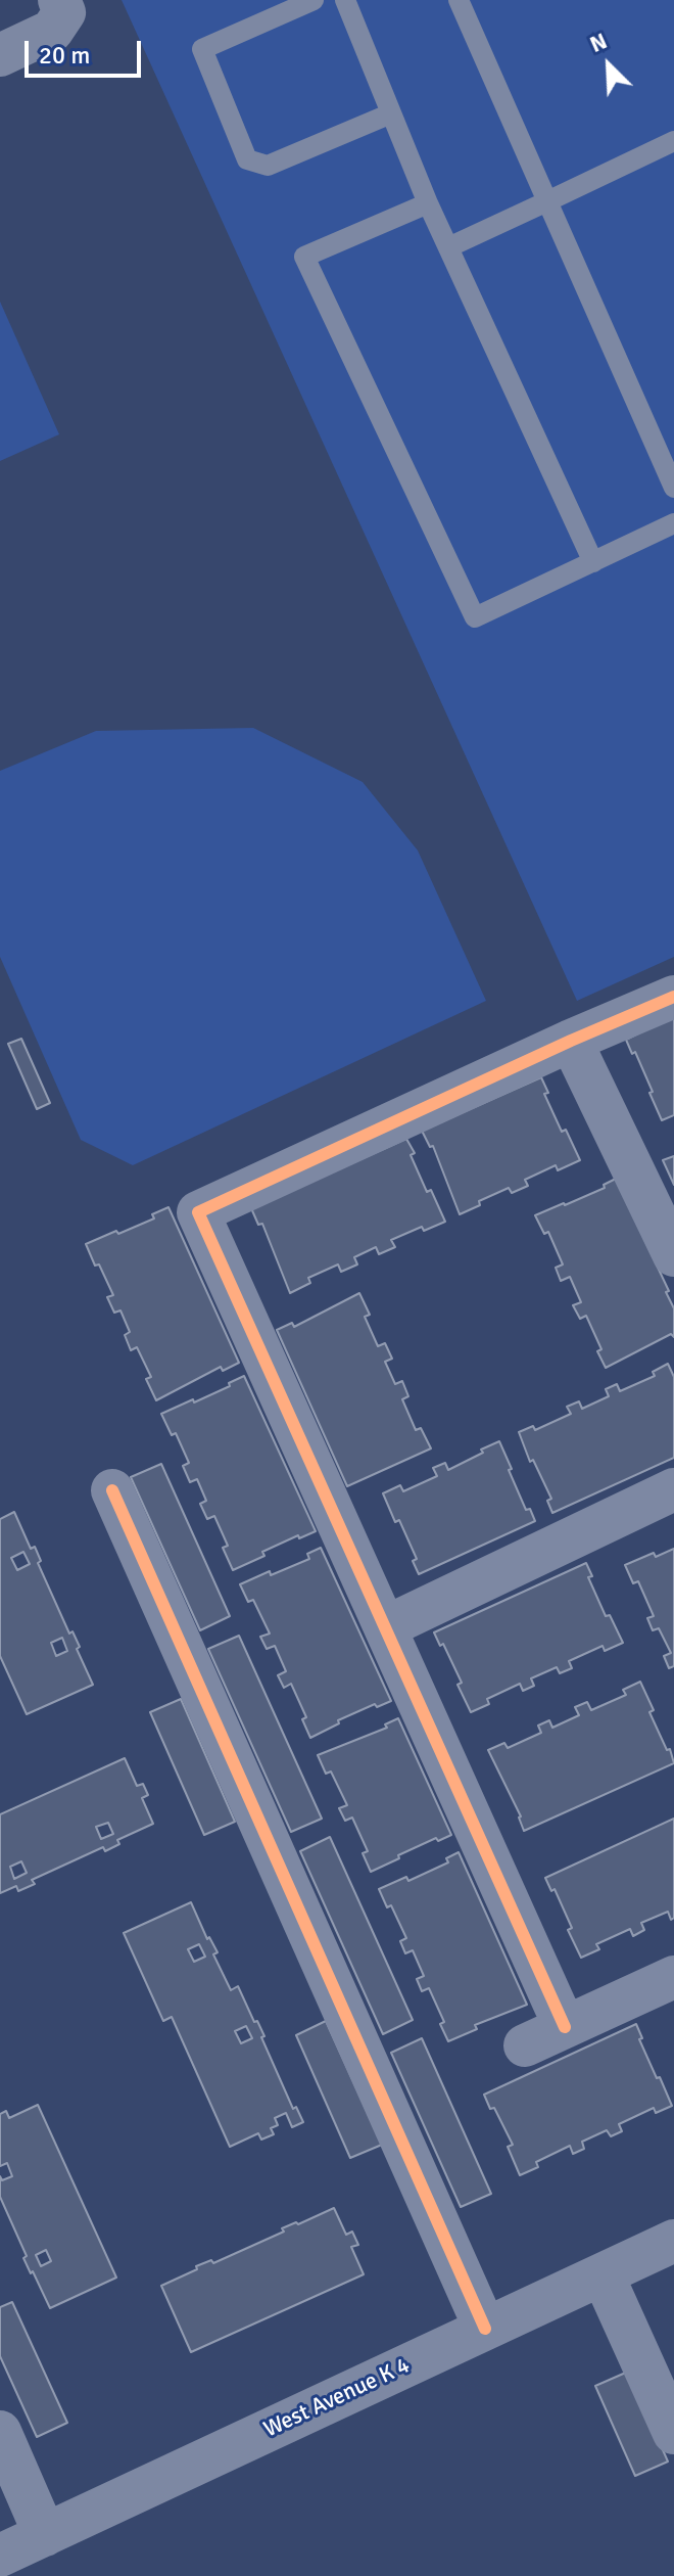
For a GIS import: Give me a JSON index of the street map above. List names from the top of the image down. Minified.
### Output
{"streets":{"street":["West Avenue K 4"]},"scale_bar":"20 m","north":"top left"}
